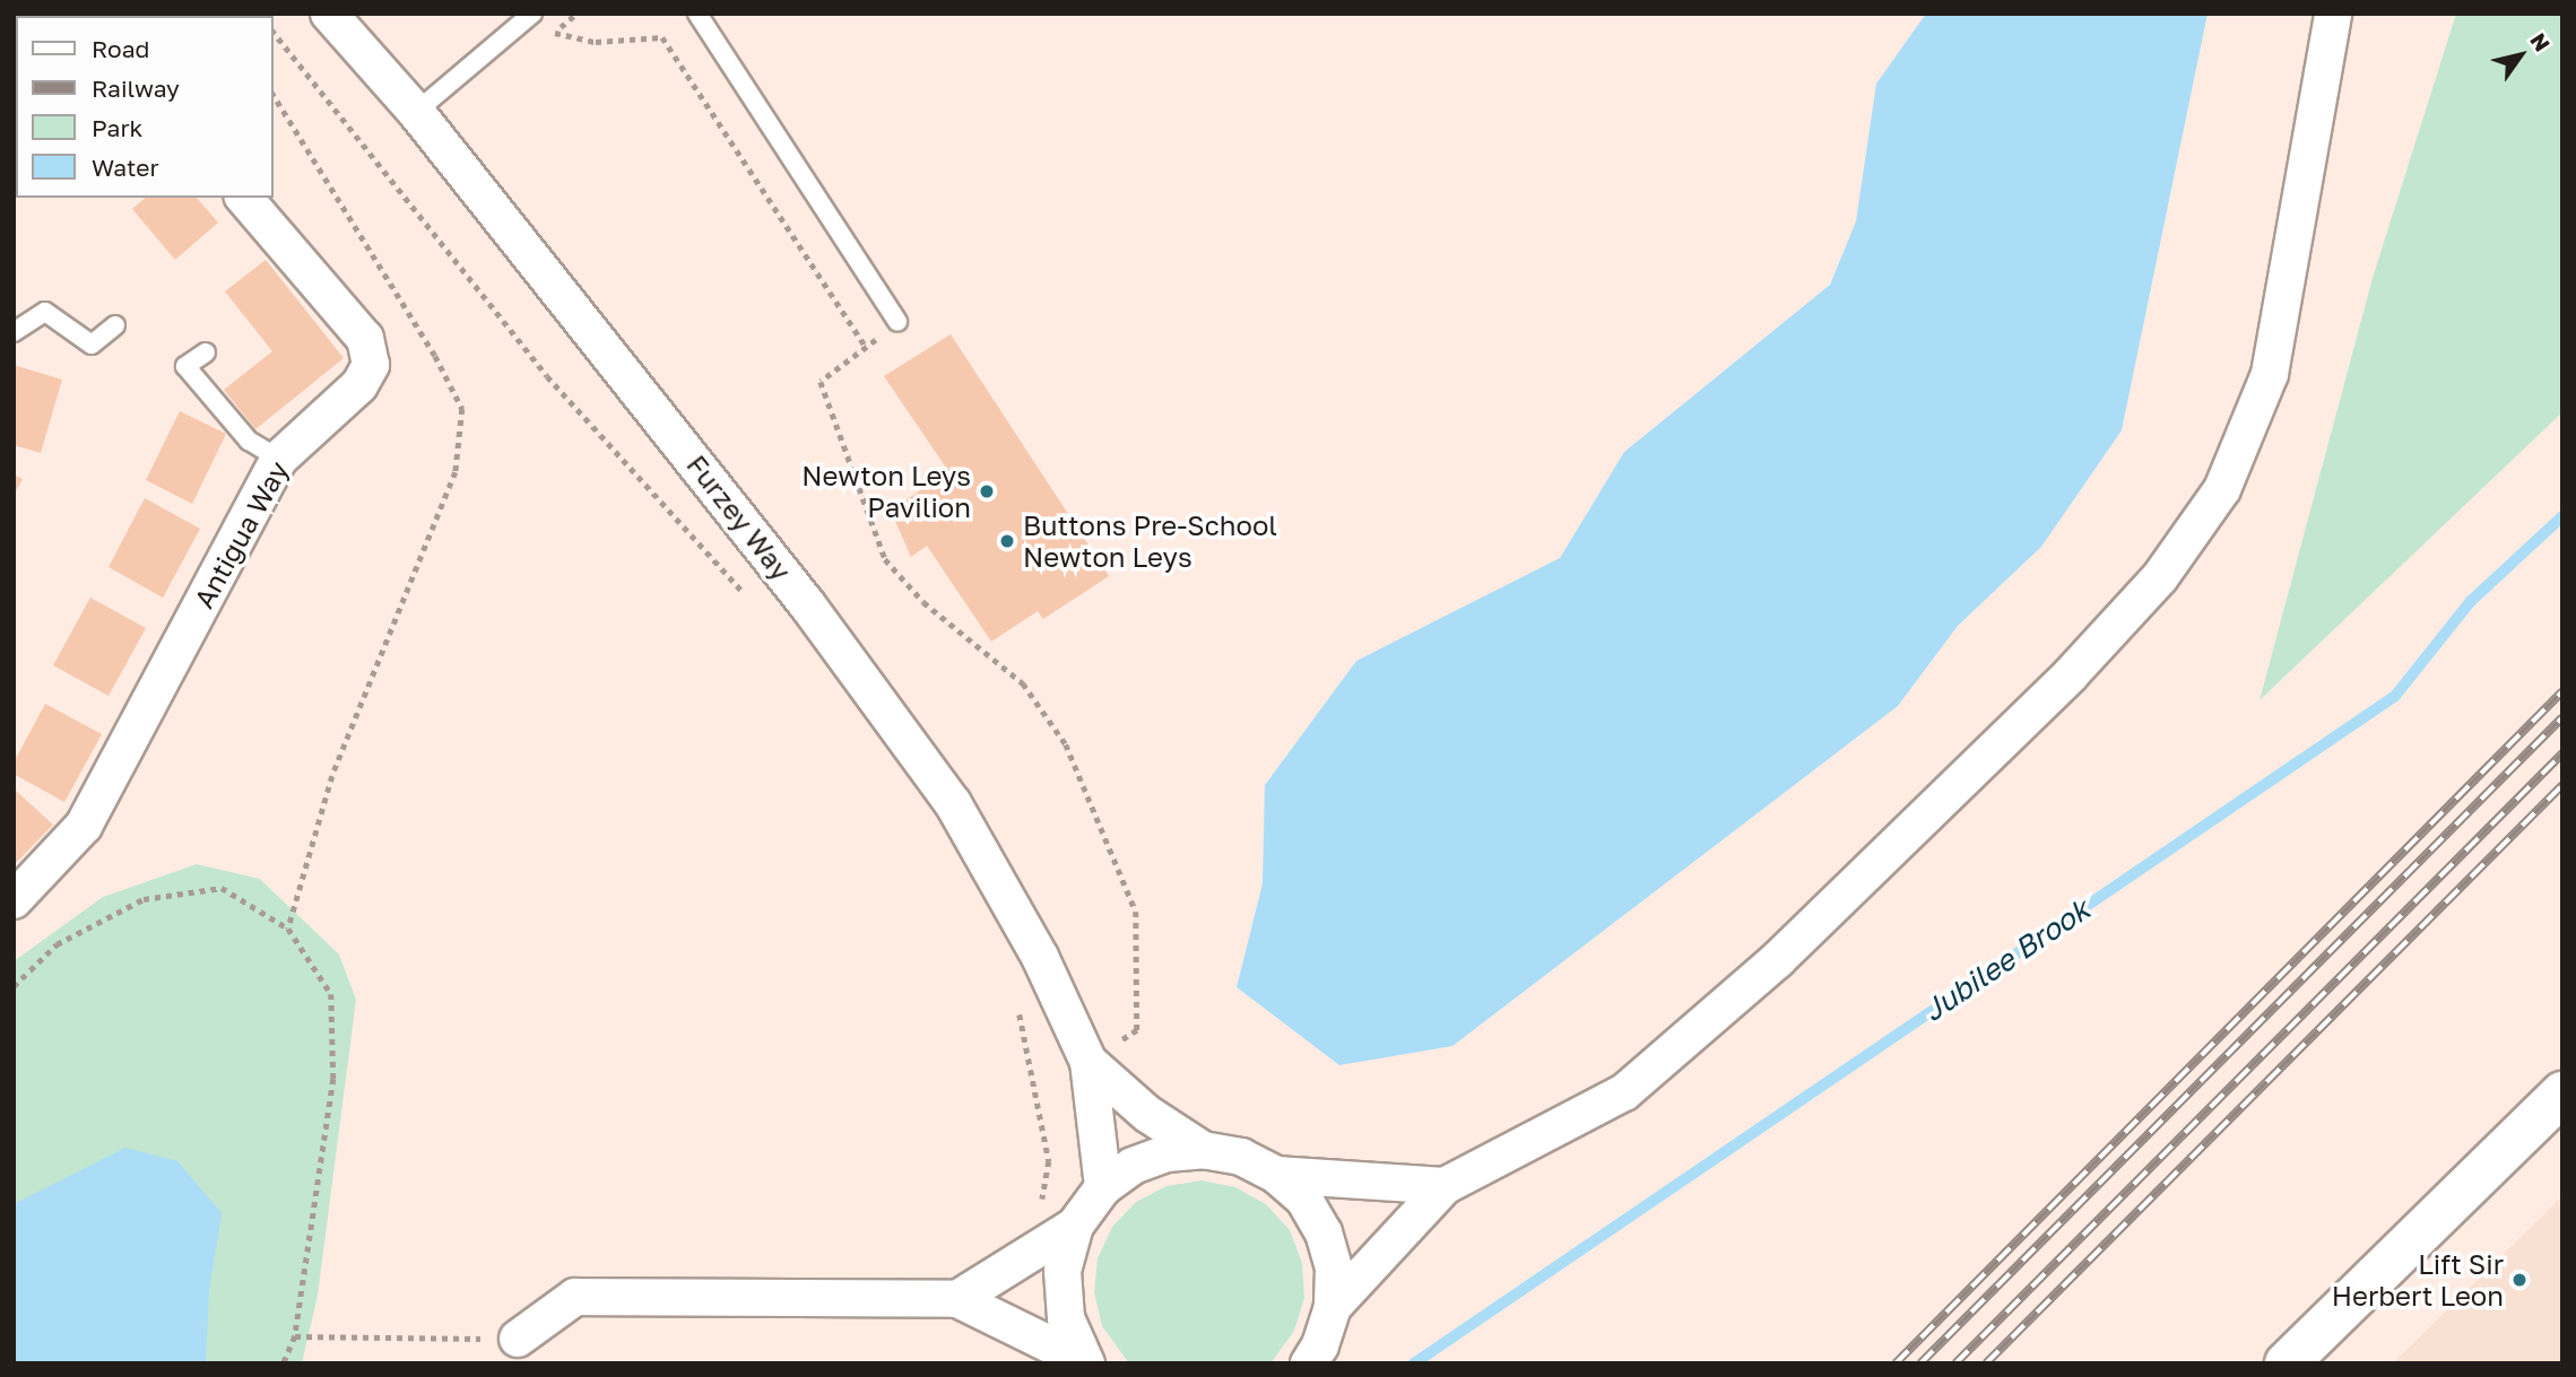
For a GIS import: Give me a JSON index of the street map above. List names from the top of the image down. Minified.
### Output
{"streets":{"street":["Furzey Way","Antigua Way"]},"water":["Jubilee Brook"],"places":["Newton Leys Pavilion","Buttons Pre-School Newton Leys","Lift Sir Herbert Leon"],"legend":["Road","Railway","Park","Water"],"north":"top right"}
